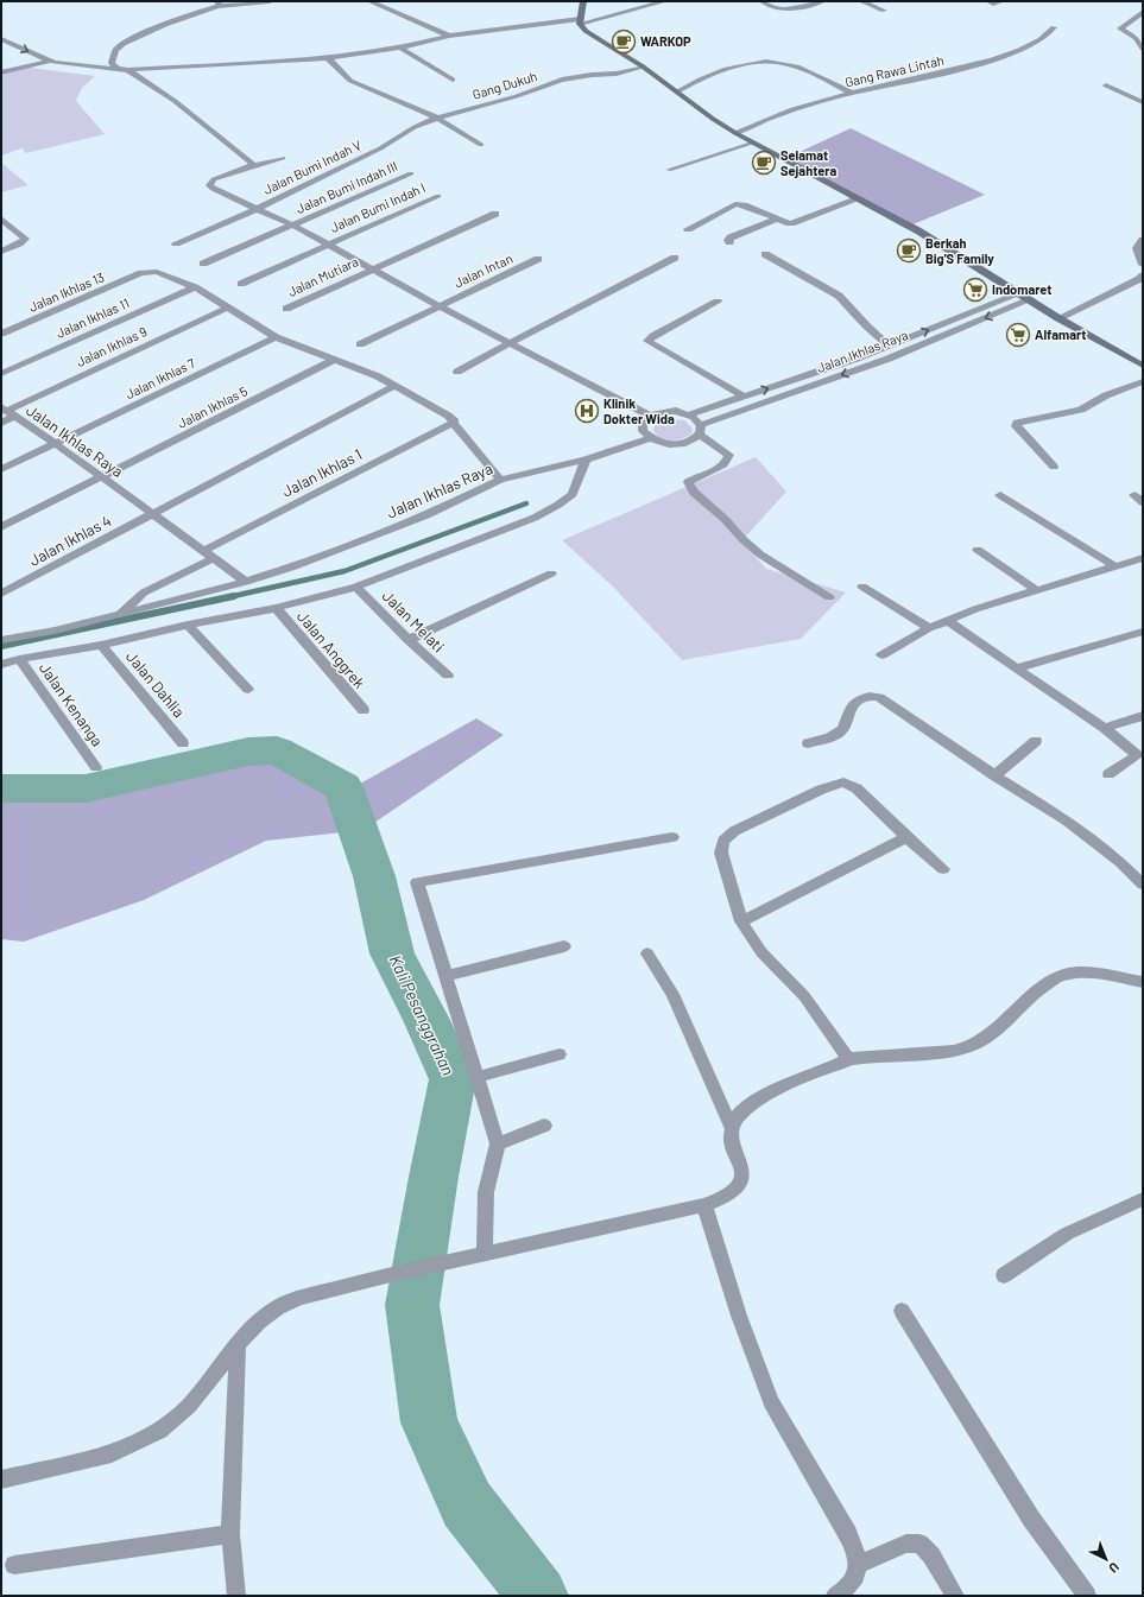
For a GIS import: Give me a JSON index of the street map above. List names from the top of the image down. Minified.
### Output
{"streets":{"street":["Gang Rawa Lintah","Gang Dukuh","Jalan Bumi Indah V","Jalan Bumi Indah III","Jalan Bumi Indah I","Jalan Intan","Jalan Mutiara","Jalan Ikhlas 13","Jalan Ikhlas 11","Jalan Ikhlas 9","Jalan Ikhlas Raya","Jalan Ikhlas 7","Jalan Ikhlas 5","Jalan Ikhlas 1","Jalan Ikhlas 4","Jalan Melati","Jalan Anggrek","Jalan Dahlia","Jalan Kenanga"]},"crossings":[["Gang Dukuh","Jalan Bumi Indah V"],["Jalan Ikhlas 13","Jalan Ikhlas 11"],["Jalan Ikhlas 9","Jalan Ikhlas Raya"],["Jalan Ikhlas Raya","Jalan Ikhlas 7"],["Jalan Ikhlas Raya","Jalan Ikhlas 5"],["Jalan Ikhlas Raya","Jalan Ikhlas 1"],["Jalan Ikhlas Raya","Jalan Ikhlas 4"]],"water":["Kali Pesanggrahan"],"places":{"cafe":["WARKOP","Selamat Sejahtera","Berkah Big'S Family"],"supermarket":["Indomaret","Alfamart"],"hospital":["Klinik Dokter Wida"]},"north":"bottom right"}
